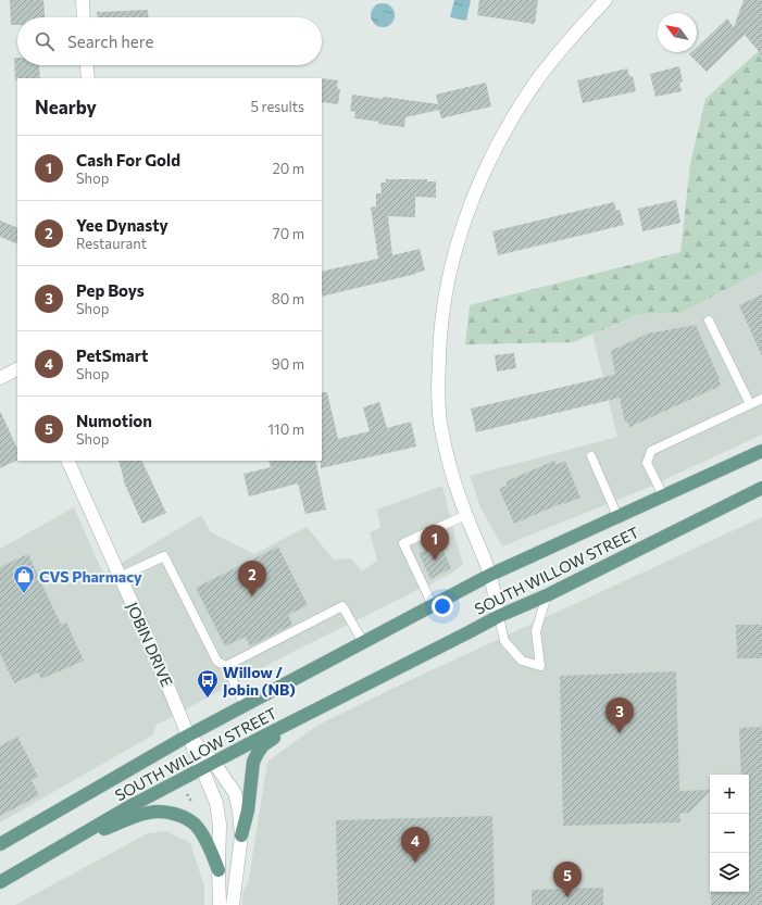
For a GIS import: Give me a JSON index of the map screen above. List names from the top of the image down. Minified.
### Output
{"streets":{"main road":["SOUTH WILLOW STREET"],"street":["JOBIN DRIVE"]},"crossings":[["SOUTH WILLOW STREET","JOBIN DRIVE"]],"places":{"shop":["CVS Pharmacy"],"bus stop":["Willow / Jobin (NB)"]},"north":"top left","page":{"search":"Search here","heading":["Nearby","5 results"],"list":[{"mark":"1","name":"Cash For Gold","note":"Shop","value":"20 m"},{"mark":"2","name":"Yee Dynasty","note":"Restaurant","value":"70 m"},{"mark":"3","name":"Pep Boys","note":"Shop","value":"80 m"},{"mark":"4","name":"PetSmart","note":"Shop","value":"90 m"},{"mark":"5","name":"Numotion","note":"Shop","value":"110 m"}],"pins":["1","2","3","4","5"],"map_buttons":["+","−"]}}
